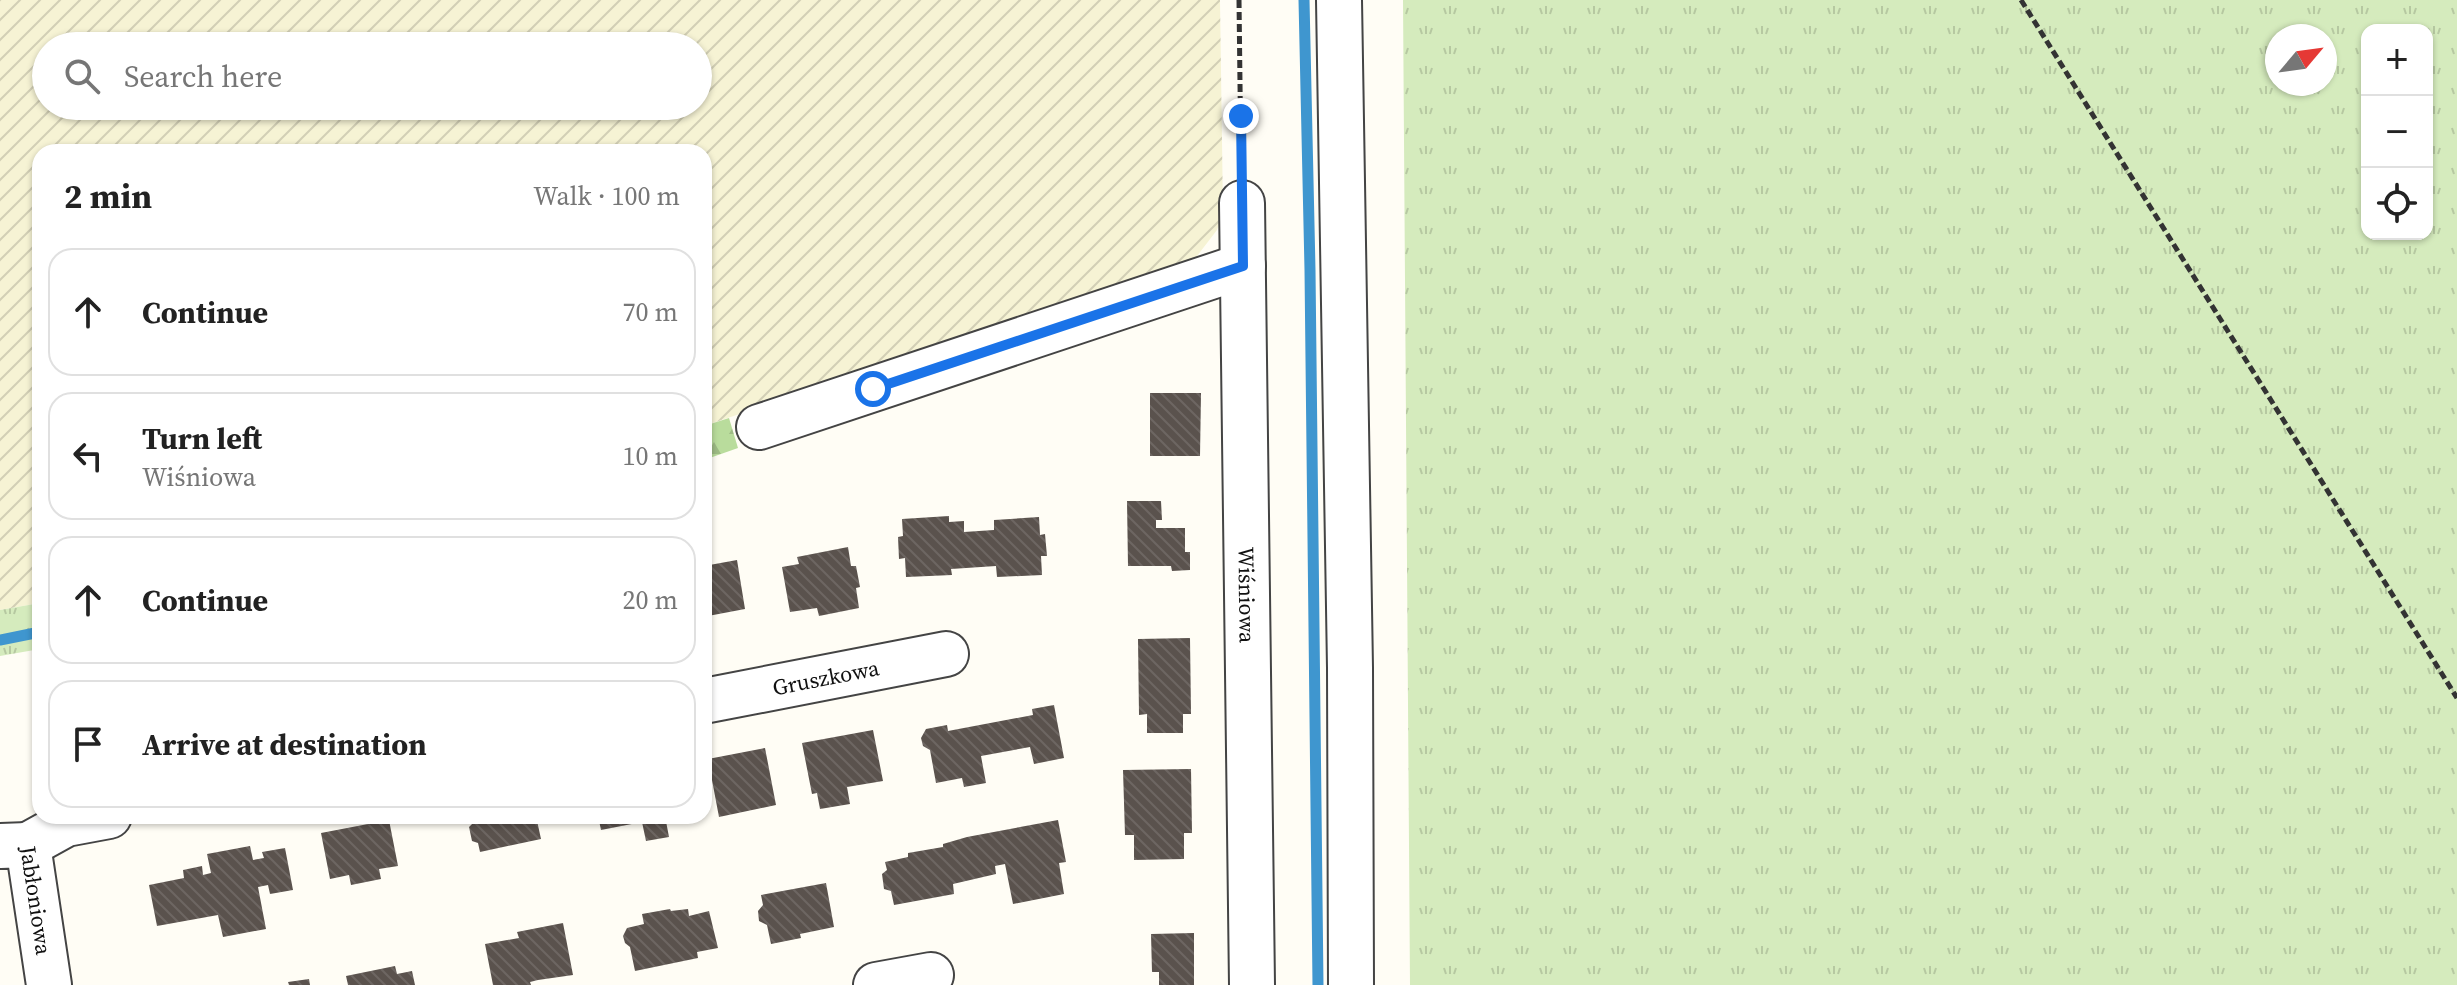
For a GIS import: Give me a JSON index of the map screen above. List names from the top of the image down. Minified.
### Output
{"streets":{"street":["Wiśniowa","Gruszkowa","Jabłoniowa"]},"north":"top right","page":{"map_buttons":["+","−"],"search":"Search here","heading":["2 min","Walk · 100 m"],"list":[["Continue","70 m"],["Turn left","Wiśniowa","10 m"],["Continue","20 m"],"Arrive at destination"]}}
